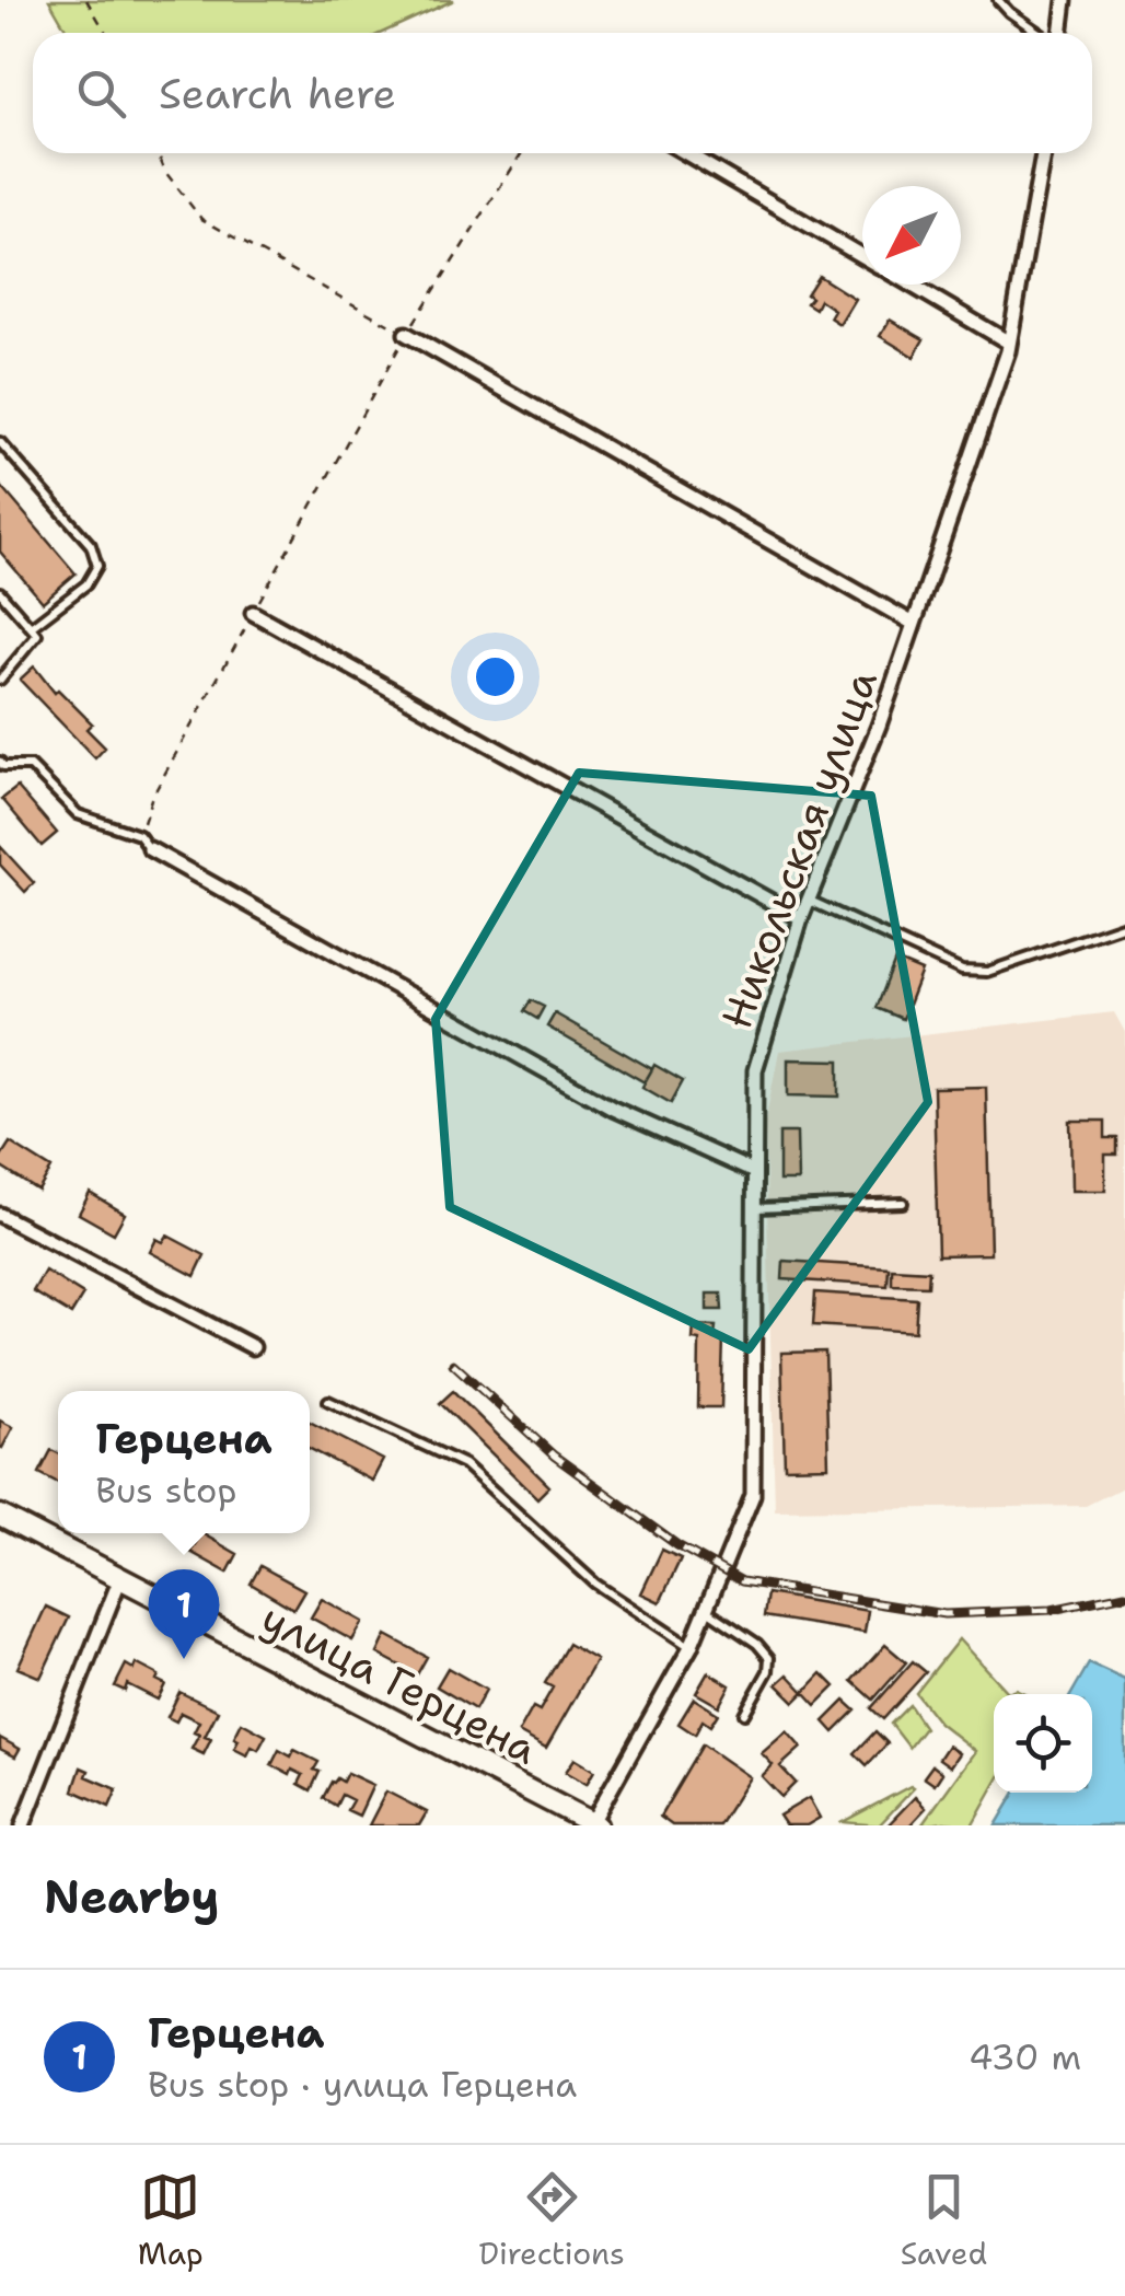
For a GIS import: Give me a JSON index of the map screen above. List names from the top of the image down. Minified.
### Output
{"streets":{"main road":["улица Герцена"],"street":["Никольская улица"]},"crossings":[["Никольская улица","улица Герцена"]],"north":"bottom left","page":{"search":"Search here","popup":["Герцена","Bus stop"],"pins":"1","heading":"Nearby","list":[{"mark":"1","name":"Герцена","note":"Bus stop · улица Герцена","value":"430 m"}],"nav":["Map","Directions","Saved"]}}
